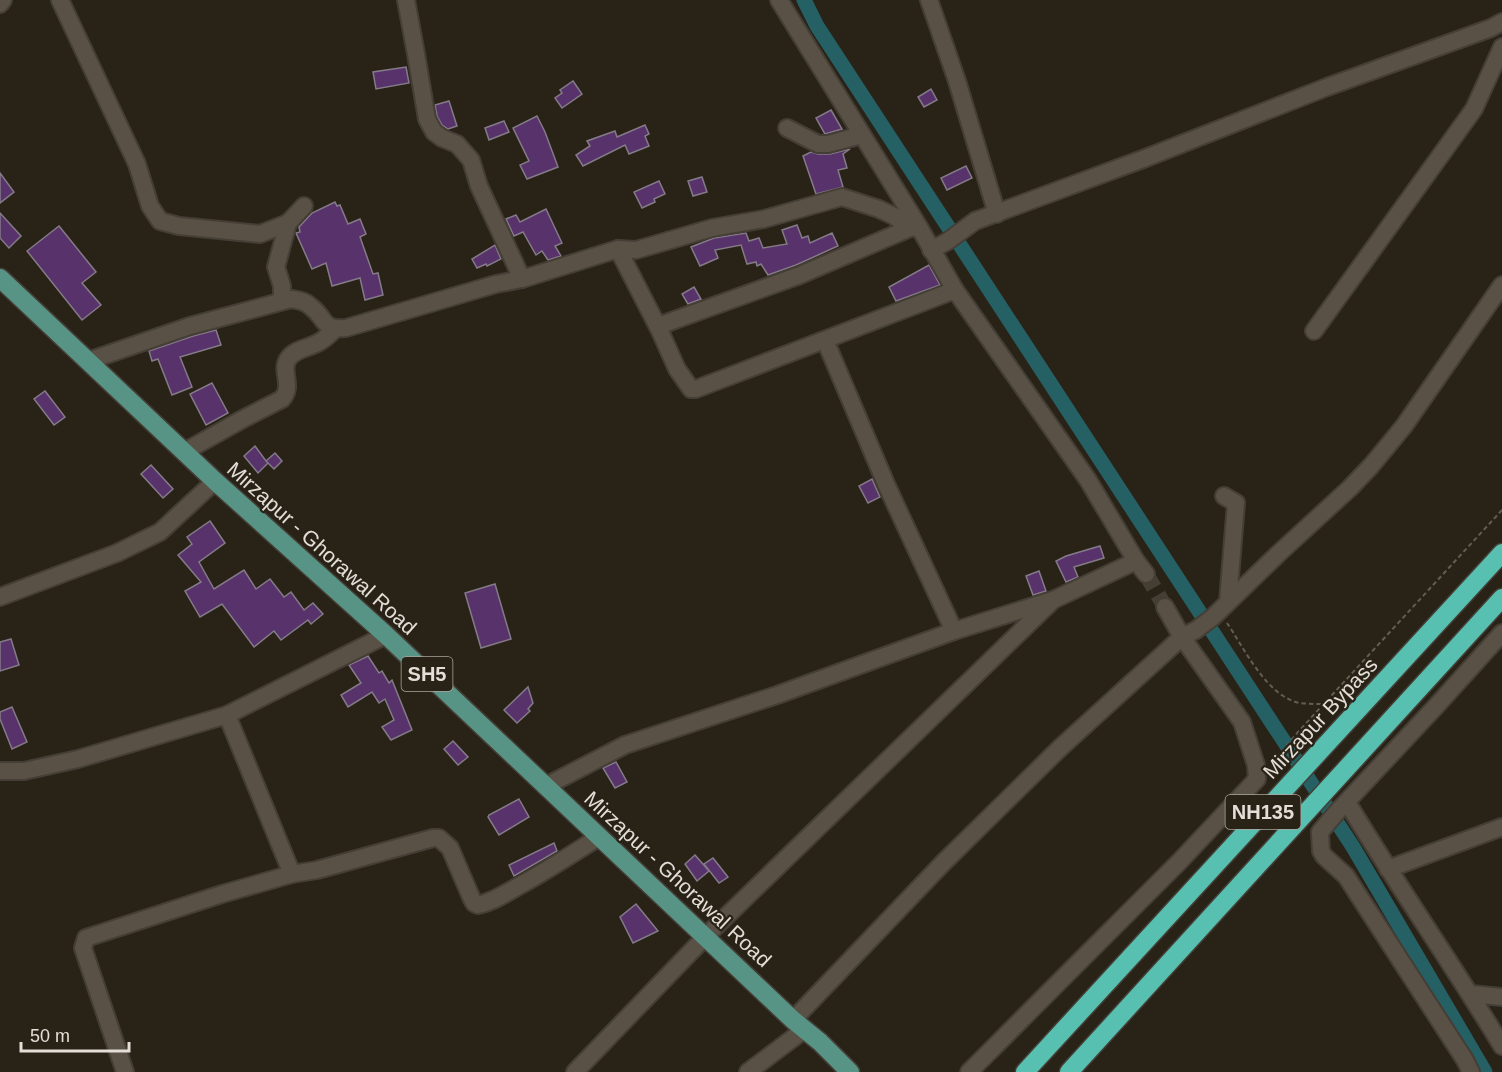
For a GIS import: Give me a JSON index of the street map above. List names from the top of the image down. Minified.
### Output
{"streets":{"highway":["Mirzapur Bypass","NH135"],"main road":["Mirzapur - Ghorawal Road","SH5"]},"scale_bar":"50 m"}
